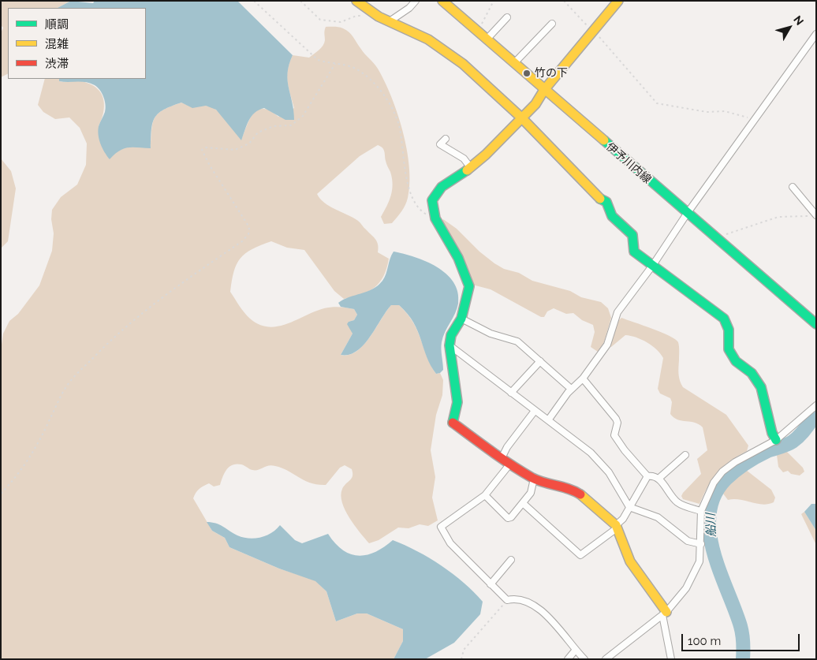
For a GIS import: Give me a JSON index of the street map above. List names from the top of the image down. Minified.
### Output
{"streets":{"street":["伊予川内線"]},"water":["船川"],"places":["竹の下"],"legend":["順調","混雑","渋滞"],"scale_bar":"100 m","north":"top right"}
